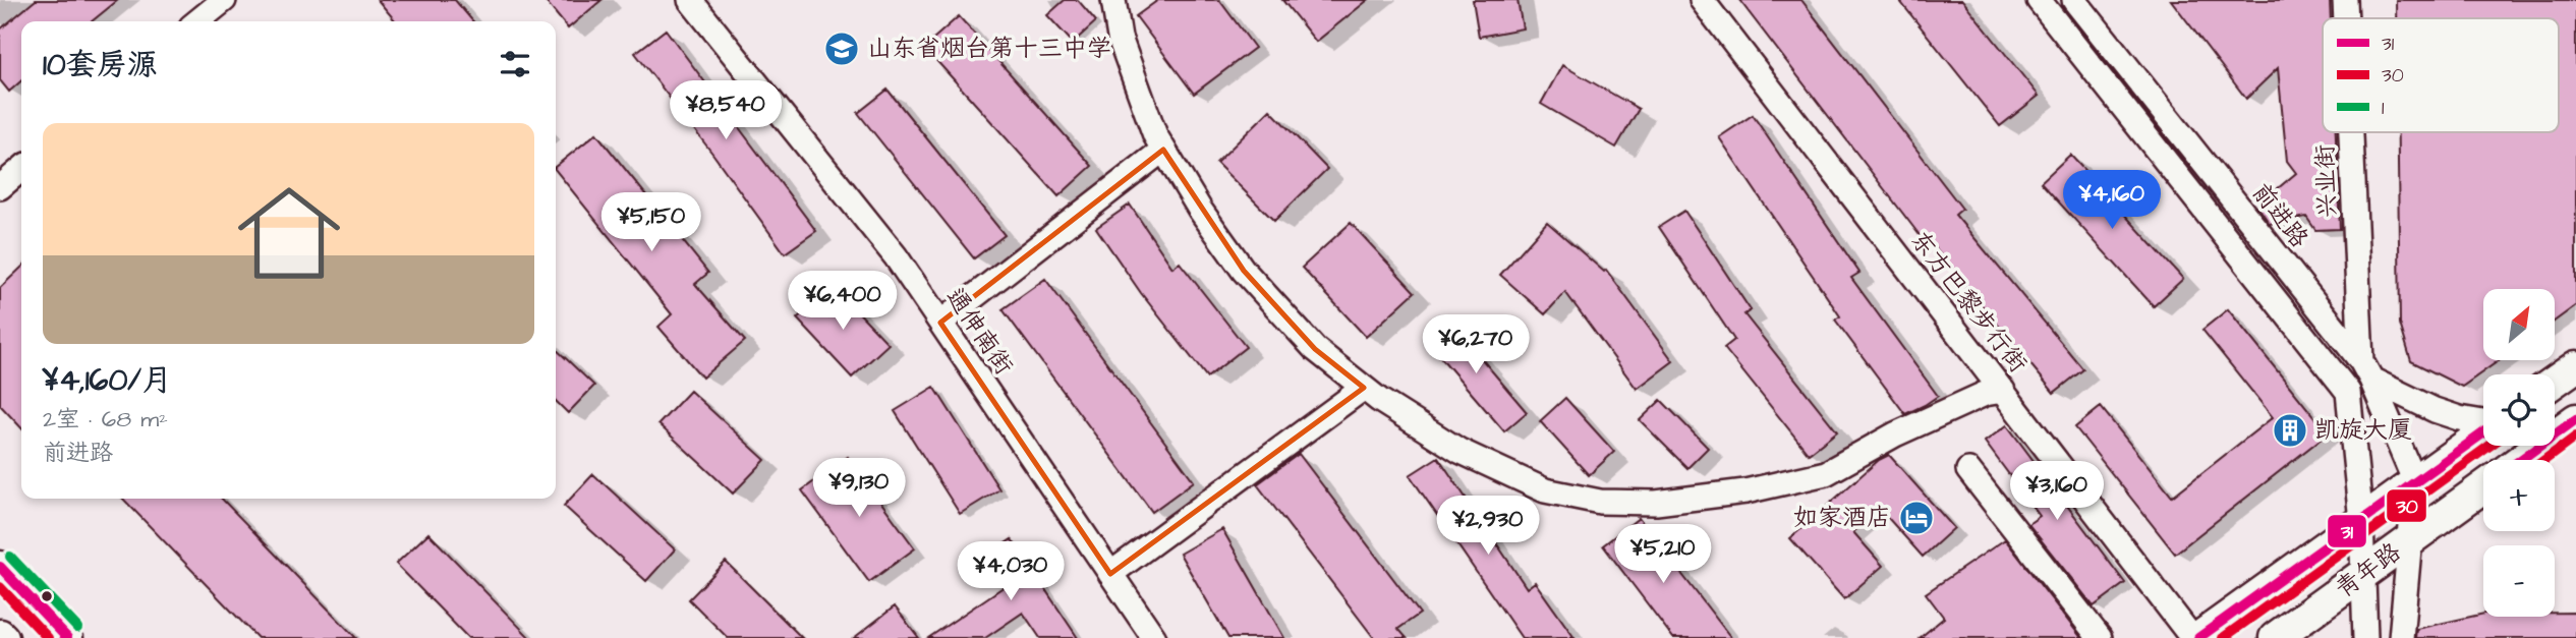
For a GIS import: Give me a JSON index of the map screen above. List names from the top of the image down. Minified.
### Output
{"streets":{"main road":["青年路"],"street":["兴业街","前进路","东方巴黎步行街","通伸南街"]},"crossings":[["兴业街","前进路"],["前进路","青年路"]],"places":{"school or university":["山东省烟台第十三中学"],"building":["凯旋大厦"],"hotel":["如家酒店"]},"lines":["transit line 31","transit line 30","transit line 1"],"legend":["31","30","1"],"north":"top right","page":{"heading":"10套房源","price":["¥8,540","¥4,160","¥5,150","¥6,400","¥6,270","¥9,130","¥3,160","¥2,930","¥5,210","¥4,030"],"list":[{"name":"¥4,160/月","note":"2室 · 68 m² · 前进路"}],"map_buttons":["+","−"]}}
